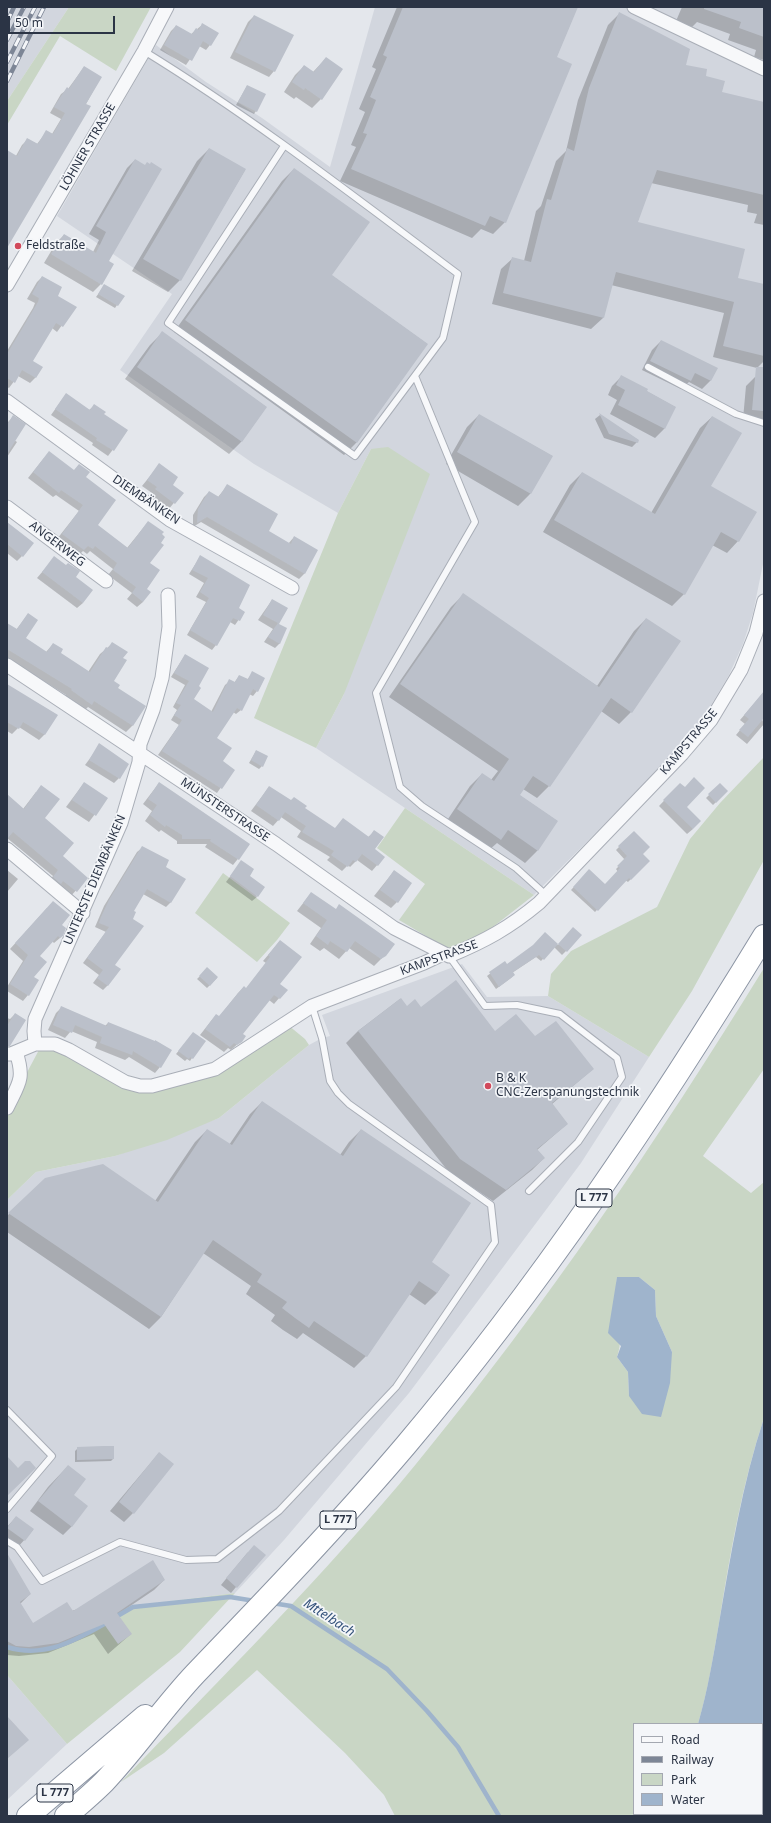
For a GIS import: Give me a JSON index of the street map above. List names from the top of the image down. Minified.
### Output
{"streets":{"highway":["L 777"],"street":["LÖHNER STRASSE","DIEMBÄNKEN","ANGERWEG","KAMPSTRASSE","MÜNSTERSTRASSE","UNTERSTE DIEMBÄNKEN"]},"crossings":[["KAMPSTRASSE","MÜNSTERSTRASSE"],["KAMPSTRASSE","UNTERSTE DIEMBÄNKEN"],["MÜNSTERSTRASSE","UNTERSTE DIEMBÄNKEN"]],"water":["Mttelbach"],"places":["Feldstraße","B & K CNC-Zerspanungstechnik"],"legend":["Road","Railway","Park","Water"],"scale_bar":"50 m"}
